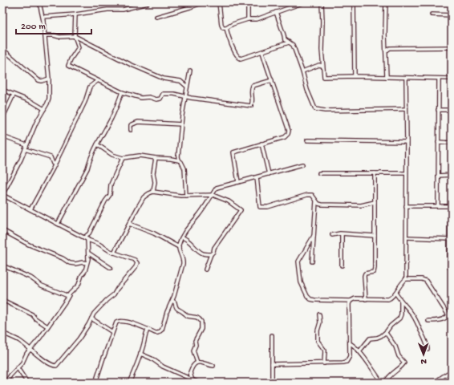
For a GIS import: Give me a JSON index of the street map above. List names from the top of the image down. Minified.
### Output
{"scale_bar":"200 m","north":"bottom"}
